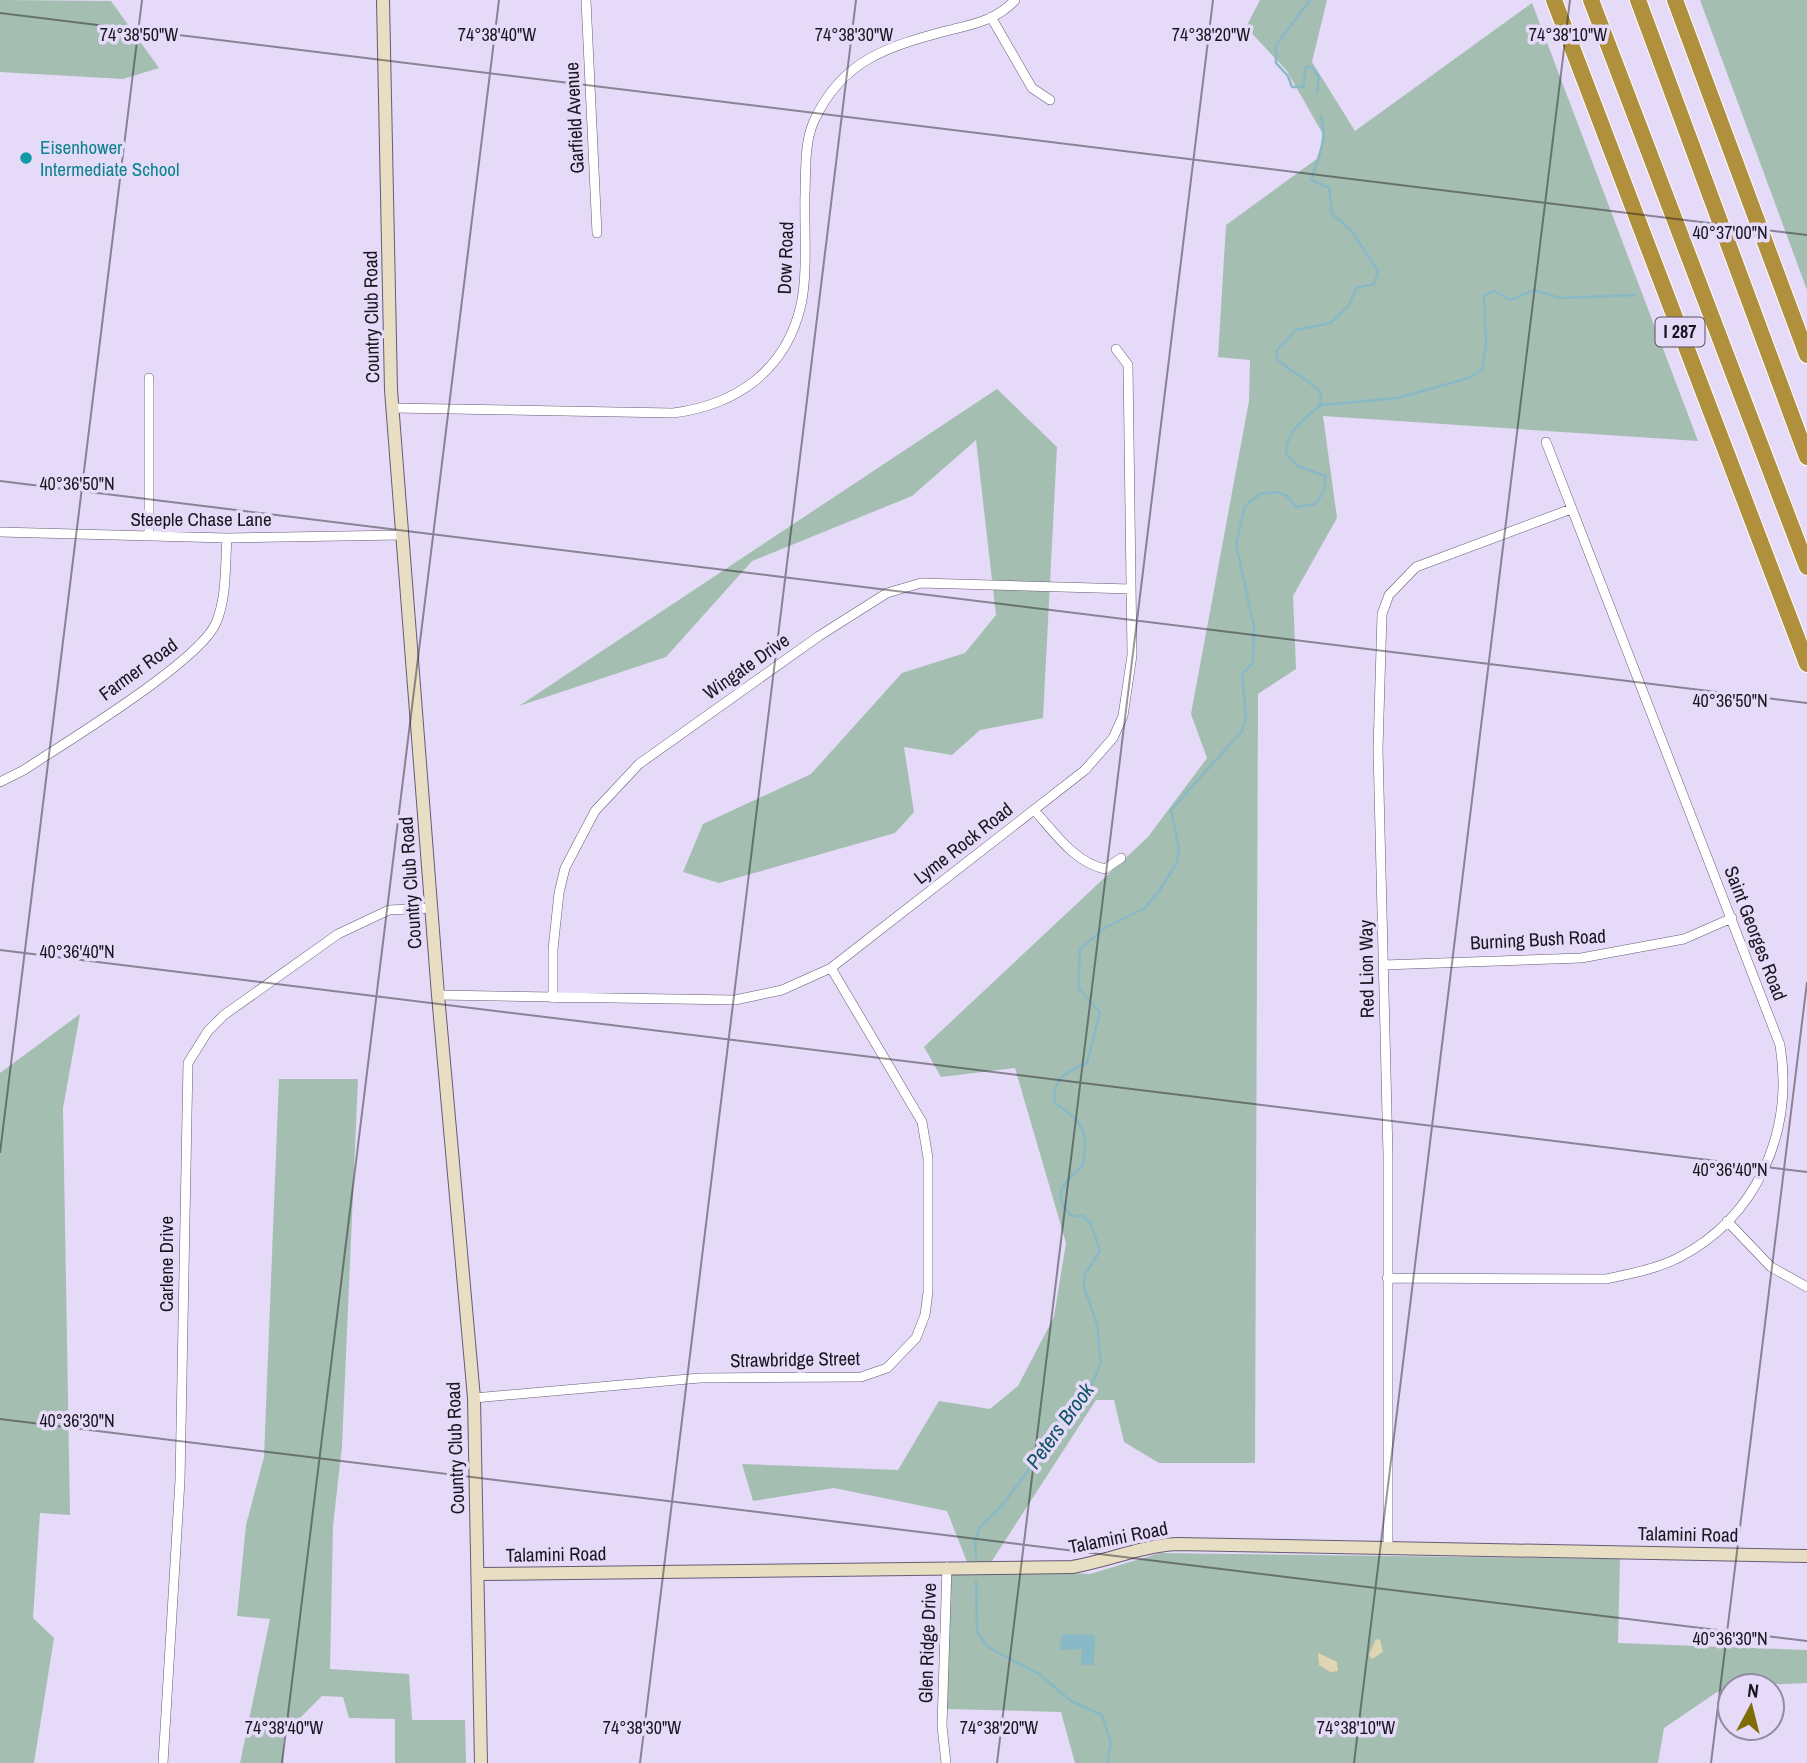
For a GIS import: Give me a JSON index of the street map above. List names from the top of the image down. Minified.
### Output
{"streets":{"highway":["I 287"],"street":["Garfield Avenue","Dow Road","Country Club Road","Steeple Chase Lane","Wingate Drive","Farmer Road","Lyme Rock Road","Saint Georges Road","Burning Bush Road","Red Lion Way","Carlene Drive","Strawbridge Street","Talamini Road","Glen Ridge Drive"]},"crossings":[["Dow Road","Country Club Road"],["Country Club Road","Steeple Chase Lane"],["Country Club Road","Lyme Rock Road"],["Country Club Road","Carlene Drive"],["Country Club Road","Strawbridge Street"],["Country Club Road","Talamini Road"],["Steeple Chase Lane","Farmer Road"],["Wingate Drive","Lyme Rock Road"],["Lyme Rock Road","Strawbridge Street"],["Saint Georges Road","Burning Bush Road"],["Saint Georges Road","Red Lion Way"],["Burning Bush Road","Red Lion Way"],["Red Lion Way","Talamini Road"],["Talamini Road","Glen Ridge Drive"]],"water":["Peters Brook"],"places":["Eisenhower Intermediate School"],"north":"top","coordinates":["74°38'50\"W","74°38'40\"W","74°38'30\"W","74°38'20\"W","74°38'10\"W","40°37'00\"N","40°36'50\"N","40°36'40\"N","40°36'30\"N"]}
